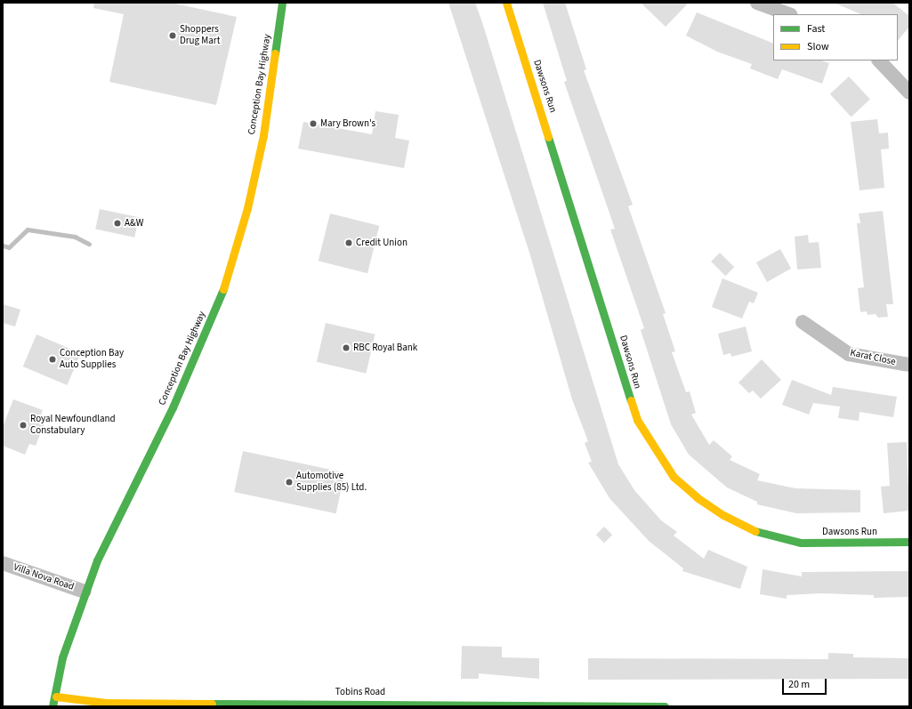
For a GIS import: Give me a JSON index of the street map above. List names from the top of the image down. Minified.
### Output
{"streets":{"street":["Conception Bay Highway","Dawsons Run","Karat Close","Villa Nova Road","Tobins Road"]},"crossings":[["Conception Bay Highway","Villa Nova Road"],["Conception Bay Highway","Tobins Road"]],"places":["Shoppers Drug Mart","Mary Brown's","A&W","Credit Union","RBC Royal Bank","Conception Bay Auto Supplies","Royal Newfoundland Constabulary","Automotive Supplies (85) Ltd."],"legend":["Fast","Slow"],"scale_bar":"20 m"}
